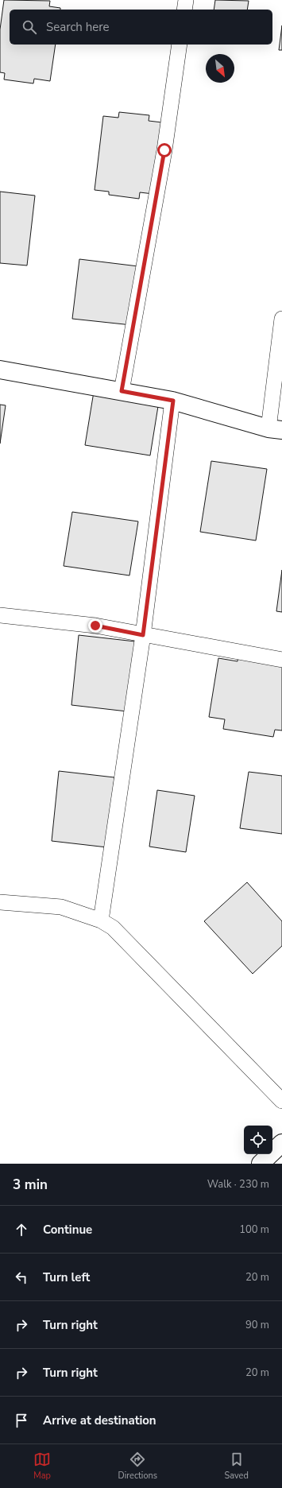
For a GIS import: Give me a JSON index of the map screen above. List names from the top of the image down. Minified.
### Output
{"north":"bottom right","page":{"search":"Search here","heading":["3 min","Walk · 230 m"],"list":[["Continue","100 m"],["Turn left","20 m"],["Turn right","90 m"],["Turn right","20 m"],"Arrive at destination"],"nav":["Map","Directions","Saved"]}}
